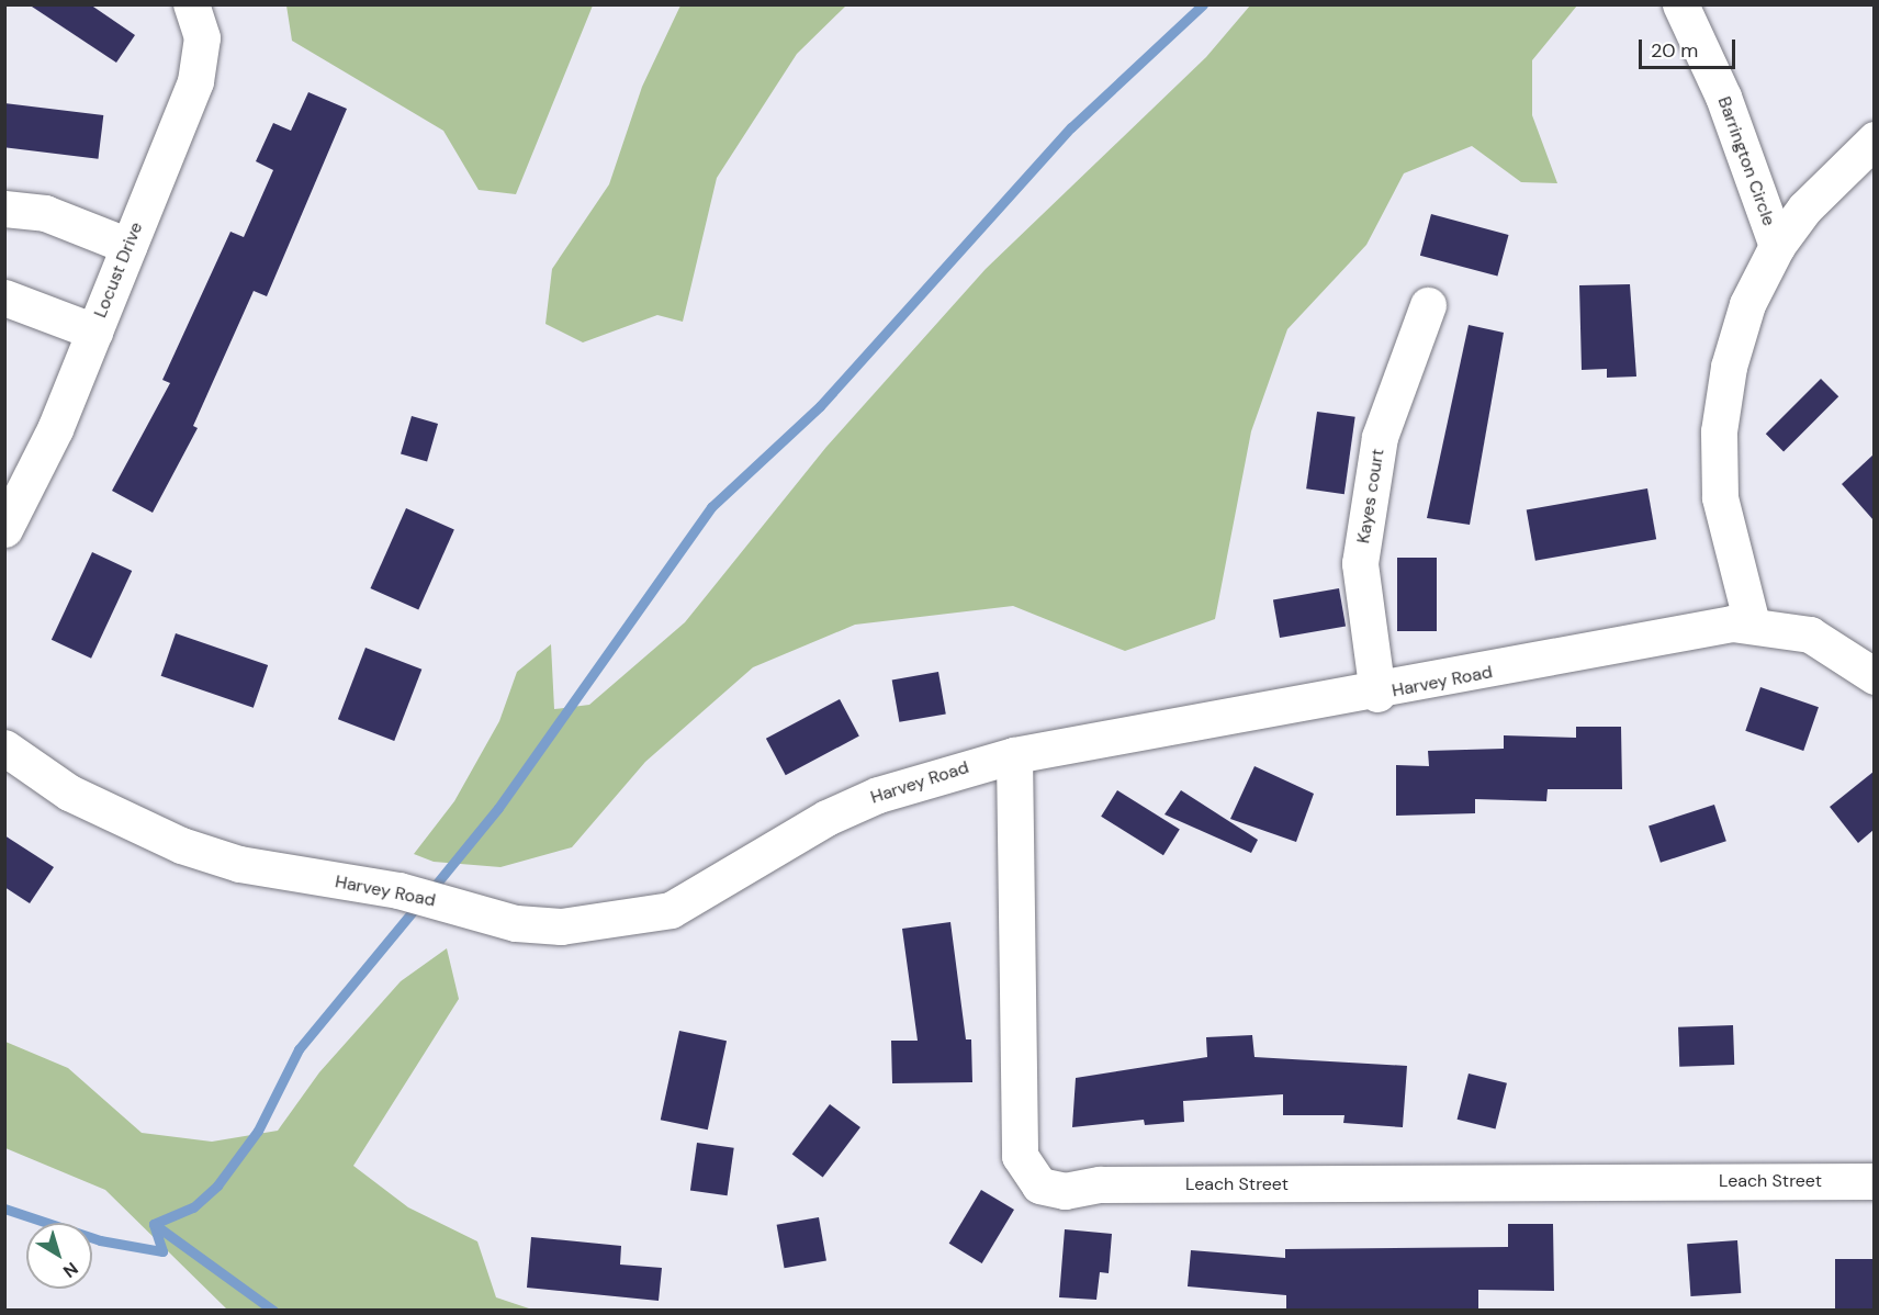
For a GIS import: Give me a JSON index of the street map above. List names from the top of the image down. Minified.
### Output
{"streets":{"street":["Barrington Circle","Locust Drive","Kayes court","Harvey Road","Leach Street"]},"crossings":[["Barrington Circle","Harvey Road"],["Kayes court","Harvey Road"],["Harvey Road","Leach Street"]],"scale_bar":"20 m","north":"bottom right"}
